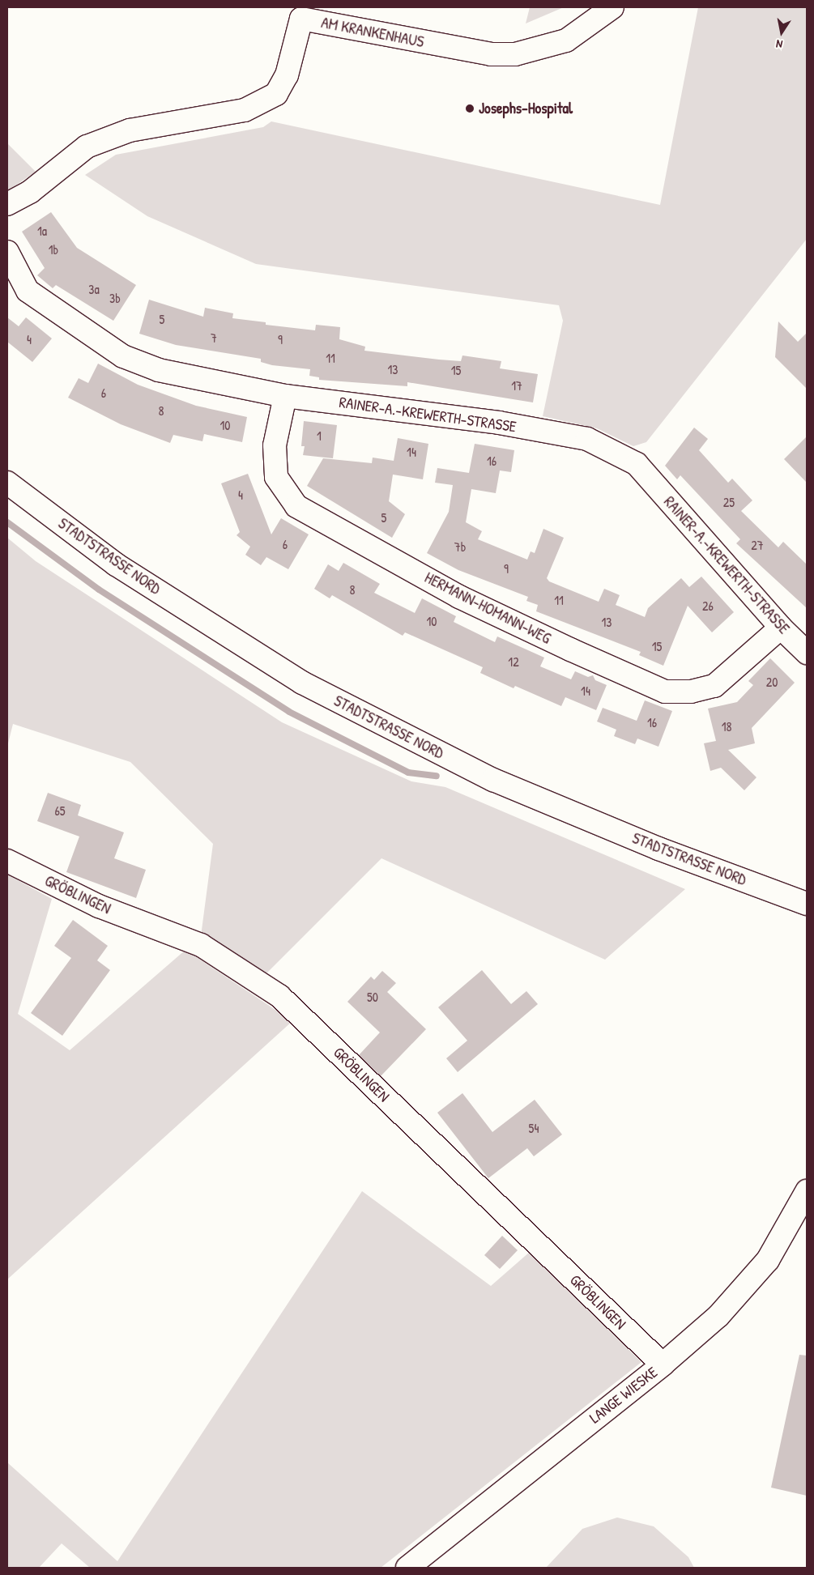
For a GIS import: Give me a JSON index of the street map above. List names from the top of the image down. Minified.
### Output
{"streets":{"street":["AM KRANKENHAUS","RAINER-A.-KREWERTH-STRASSE","STADTSTRASSE NORD","HERMANN-HOMANN-WEG","GRÖBLINGEN","LANGE WIESKE"]},"crossings":[["RAINER-A.-KREWERTH-STRASSE","HERMANN-HOMANN-WEG"],["GRÖBLINGEN","LANGE WIESKE"]],"places":["Josephs-Hospital"],"house_numbers":["1a","1b","3a","3b","5","7","4","9","11","13","15","17","6","8","10","1","14","16","4","25","5","6","27","7b","9","8","11","26","10","13","15","12","20","14","16","18","65","50","54"],"north":"bottom"}
